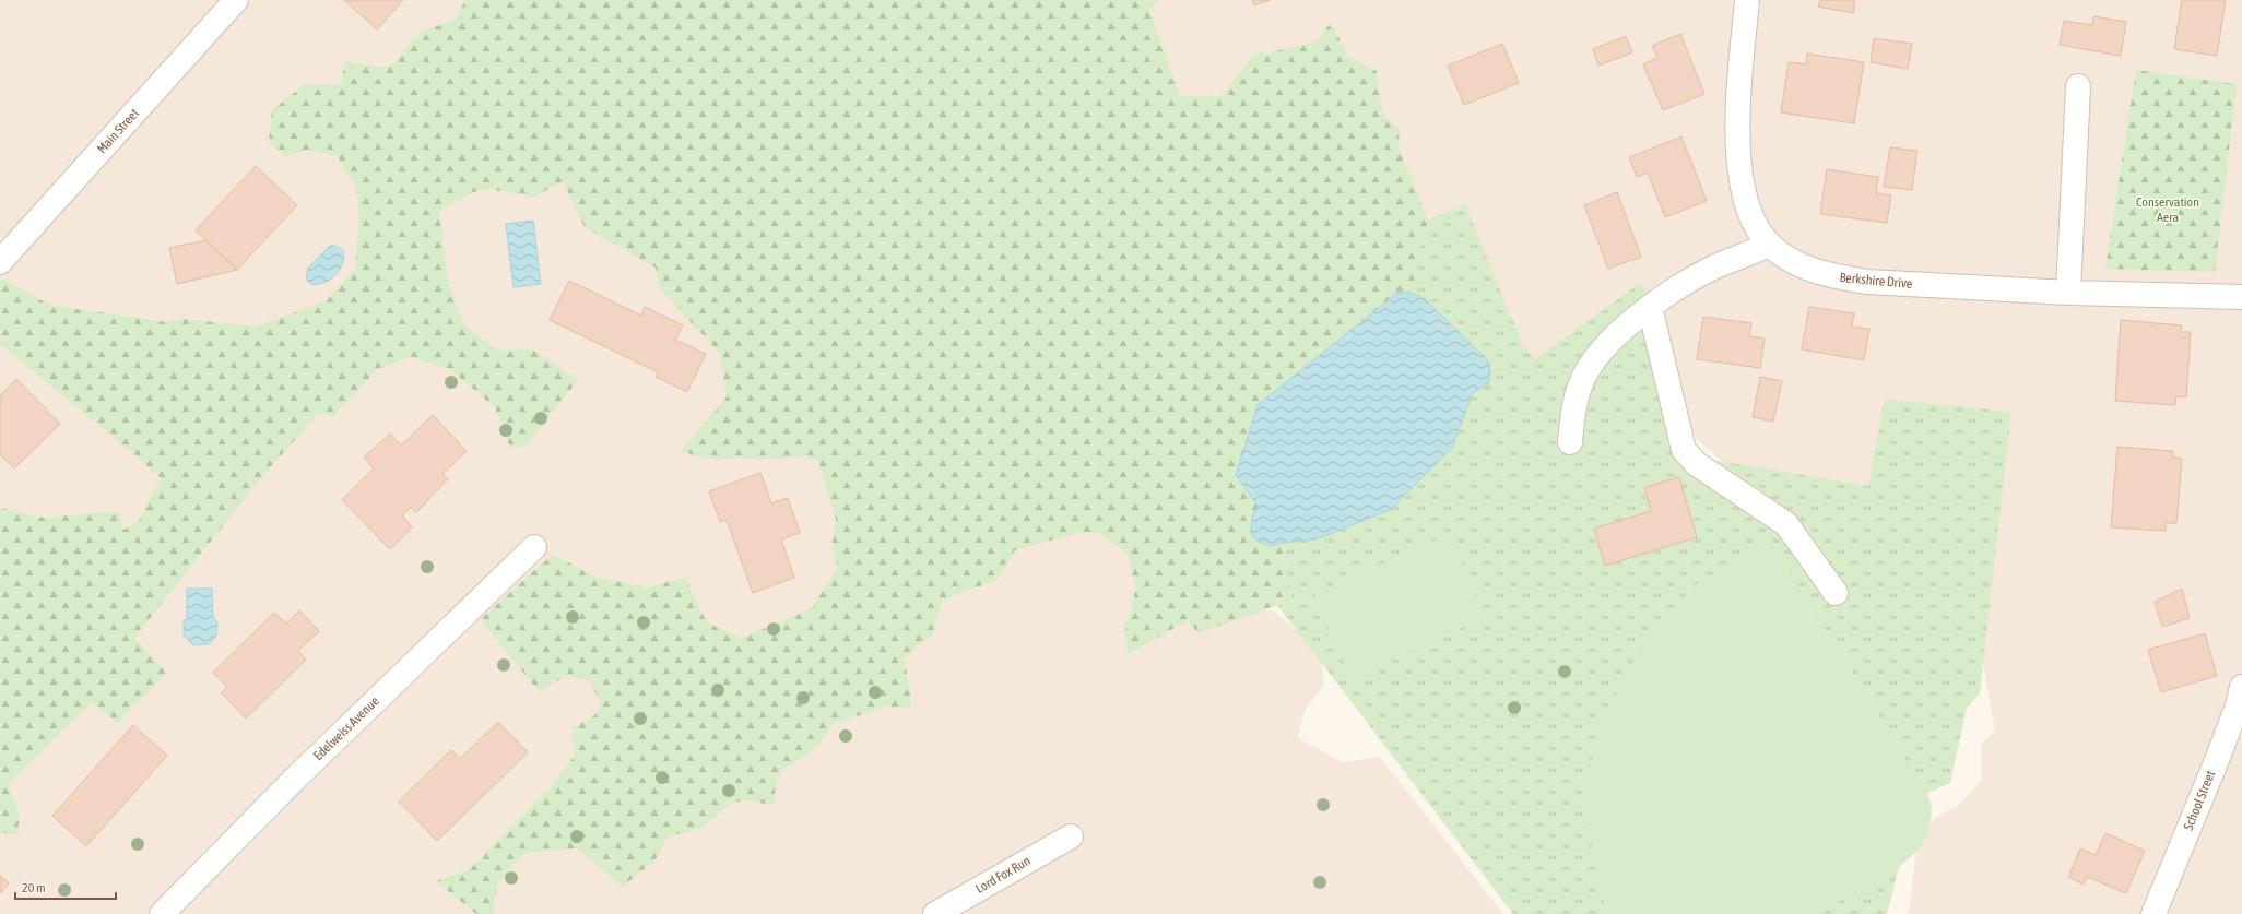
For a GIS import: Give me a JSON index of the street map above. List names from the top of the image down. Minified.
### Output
{"streets":{"street":["Main Street","Berkshire Drive","Edelweiss Avenue","School Street","Lord Fox Run"]},"parks":["Conservation Aera"],"scale_bar":"20 m"}
